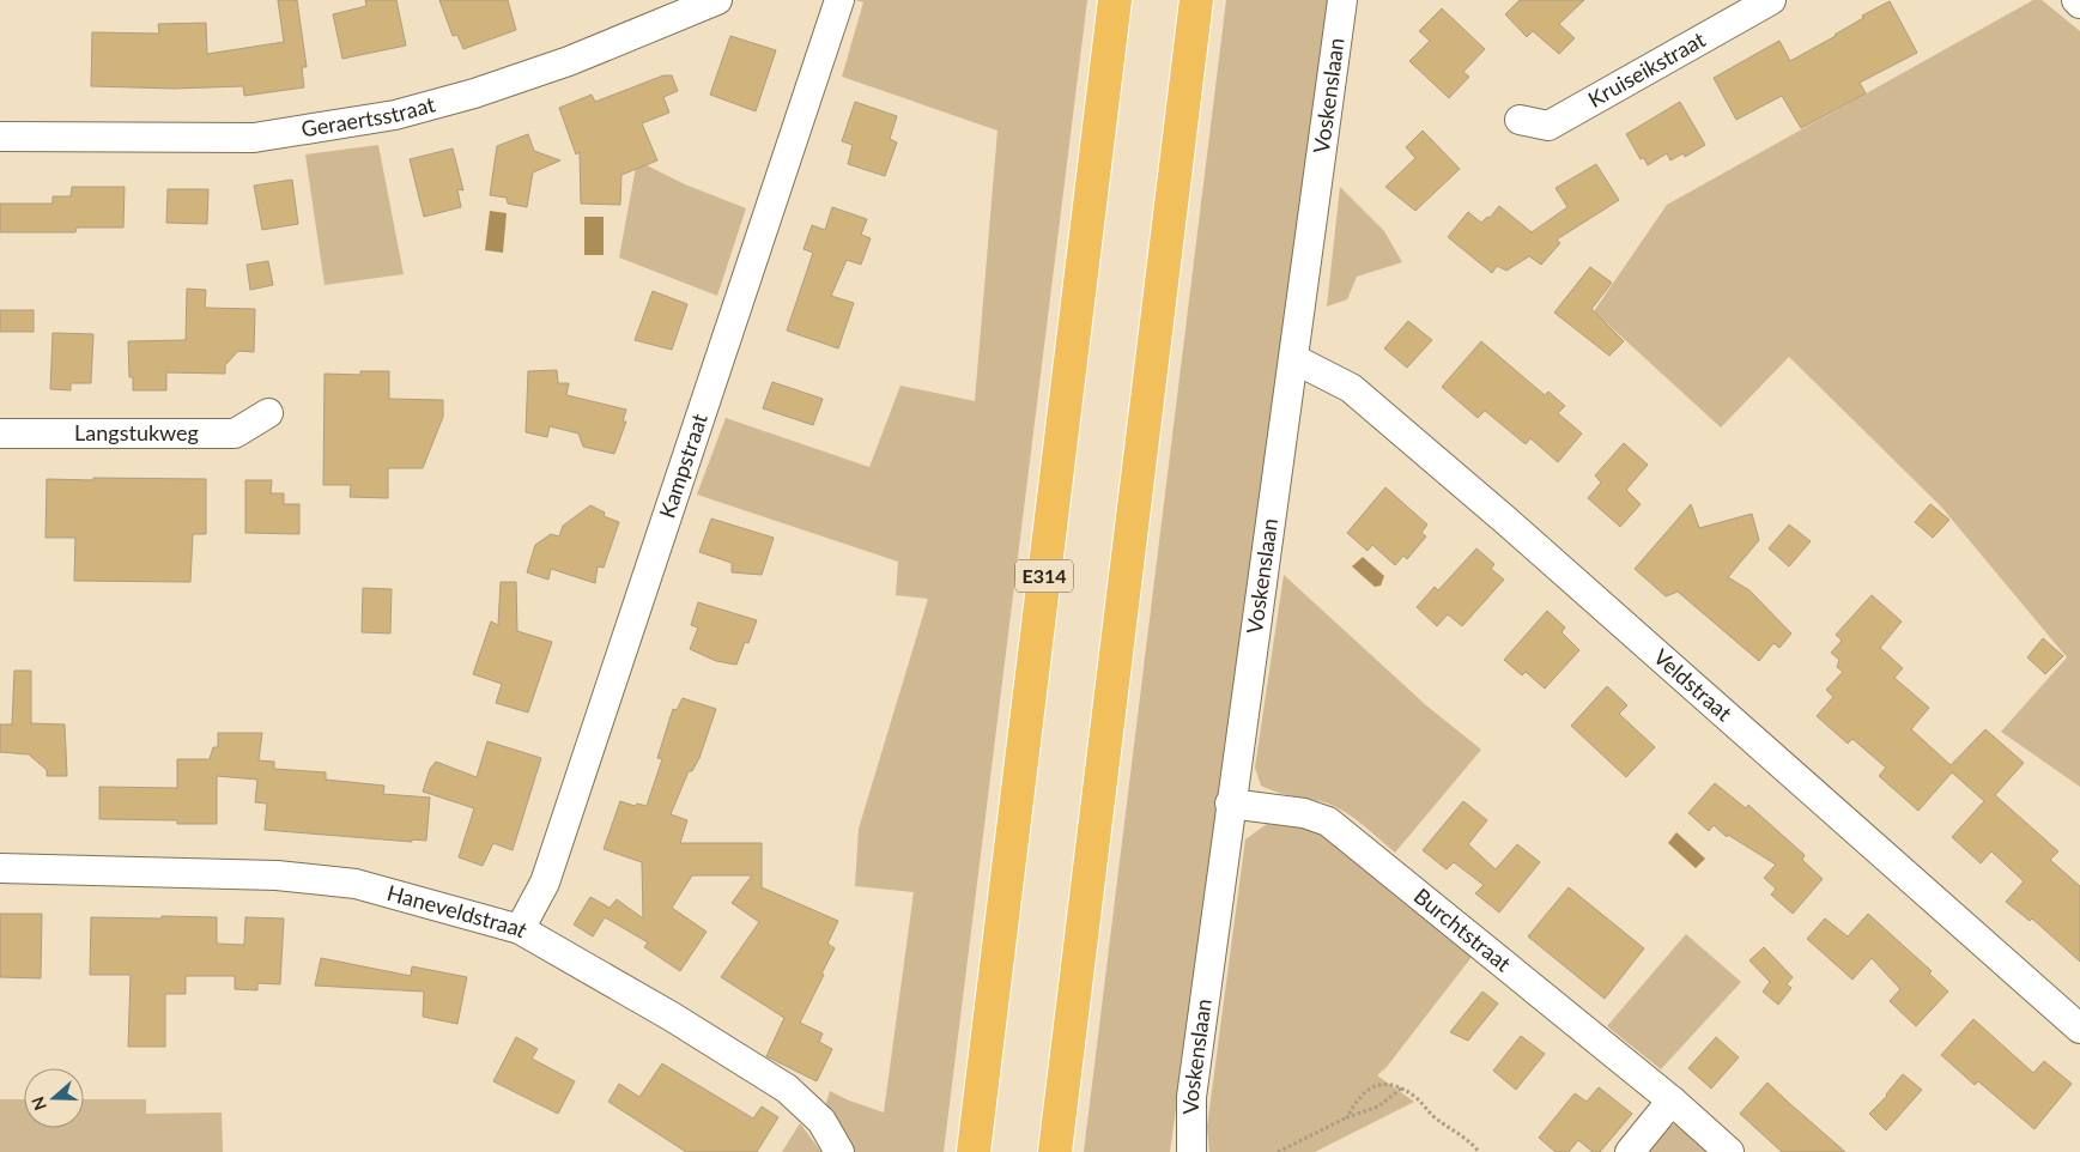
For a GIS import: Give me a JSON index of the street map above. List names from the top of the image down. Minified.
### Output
{"streets":{"highway":["E314"],"street":["Kruiseikstraat","Voskenslaan","Geraertsstraat","Langstukweg","Kampstraat","Veldstraat","Haneveldstraat","Burchtstraat"]},"crossings":[["Voskenslaan","Veldstraat"],["Voskenslaan","Burchtstraat"],["Kampstraat","Haneveldstraat"]],"north":"left"}
